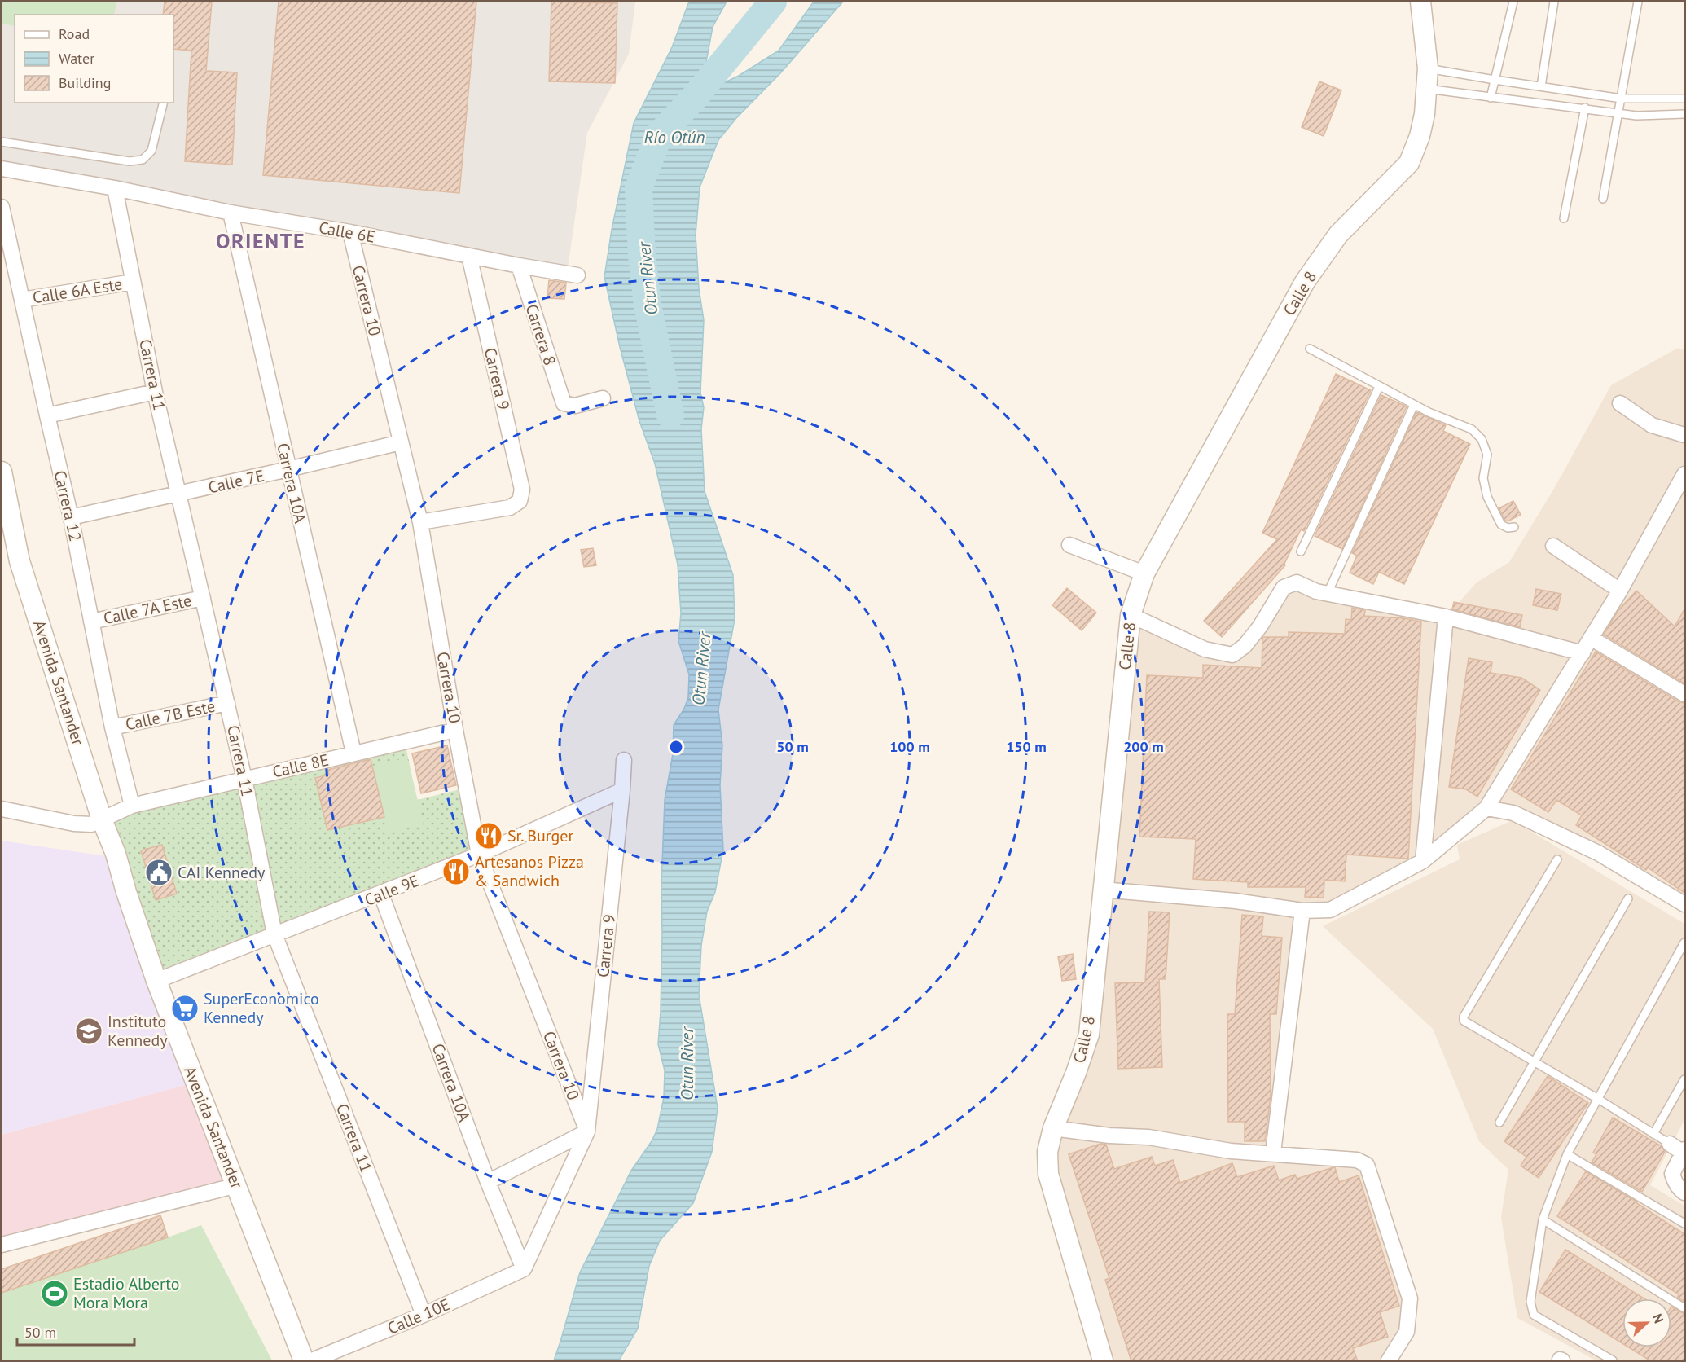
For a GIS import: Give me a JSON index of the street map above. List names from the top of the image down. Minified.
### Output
{"streets":{"street":["Calle 6E","Calle 6A Este","Calle 8","Carrera 10","Carrera 8","Carrera 11","Carrera 9","Calle 7E","Carrera 10A","Carrera 12","Calle 7A Este","Avenida Santander","Calle 7B Este","Calle 8E","Calle 9E","Calle 10E"]},"crossings":[["Calle 6E","Carrera 10"],["Calle 6E","Carrera 8"],["Calle 6E","Carrera 11"],["Calle 6E","Carrera 9"],["Calle 6E","Carrera 10A"],["Calle 6A Este","Carrera 11"],["Calle 6A Este","Carrera 12"],["Carrera 10","Carrera 9"],["Carrera 10","Calle 7E"],["Carrera 10","Calle 8E"],["Carrera 10","Calle 9E"],["Carrera 11","Calle 7E"],["Carrera 11","Calle 7A Este"],["Carrera 11","Calle 7B Este"],["Carrera 11","Calle 8E"],["Carrera 11","Calle 9E"],["Carrera 11","Calle 10E"],["Carrera 9","Carrera 10A"],["Carrera 9","Calle 9E"],["Carrera 9","Calle 10E"],["Calle 7E","Carrera 10A"],["Calle 7E","Carrera 12"],["Carrera 10A","Calle 8E"],["Carrera 10A","Calle 9E"],["Carrera 10A","Calle 10E"],["Carrera 12","Calle 7A Este"],["Carrera 12","Calle 7B Este"],["Carrera 12","Calle 8E"],["Avenida Santander","Calle 8E"],["Avenida Santander","Calle 9E"]],"districts":["ORIENTE"],"water":["Río Otún","Otun River"],"places":{"restaurant":["Sr. Burger","Artesanos Pizza & Sandwich"],"public building":["CAI Kennedy"],"supermarket":["SuperEconomico Kennedy"],"school or university":["Instituto Kennedy"],"sports":["Estadio Alberto Mora Mora"]},"legend":["Road","Water","Building"],"scale_bar":"50 m","north":"right","rings":["50 m","100 m","150 m","200 m"]}
